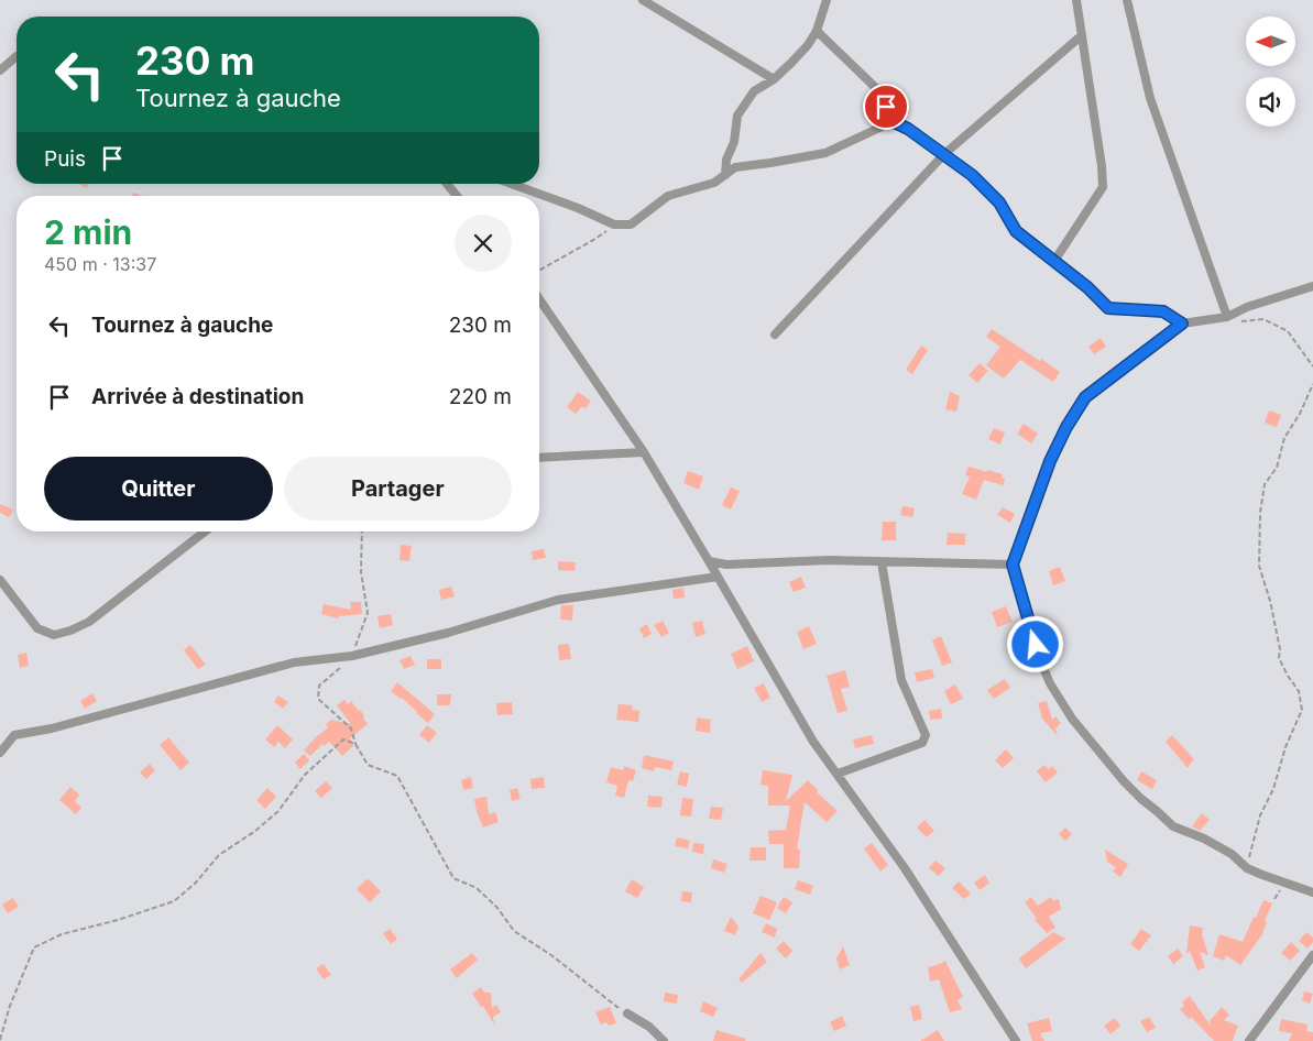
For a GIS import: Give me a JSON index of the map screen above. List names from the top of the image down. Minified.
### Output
{"north":"left","page":{"turn":["230 m","Tournez à gauche"],"then":"Puis","heading":["2 min","450 m · 13:37"],"list":[{"name":"Tournez à gauche","value":"230 m"},{"name":"Arrivée à destination","value":"220 m"}],"buttons":["Quitter","Partager"]}}
